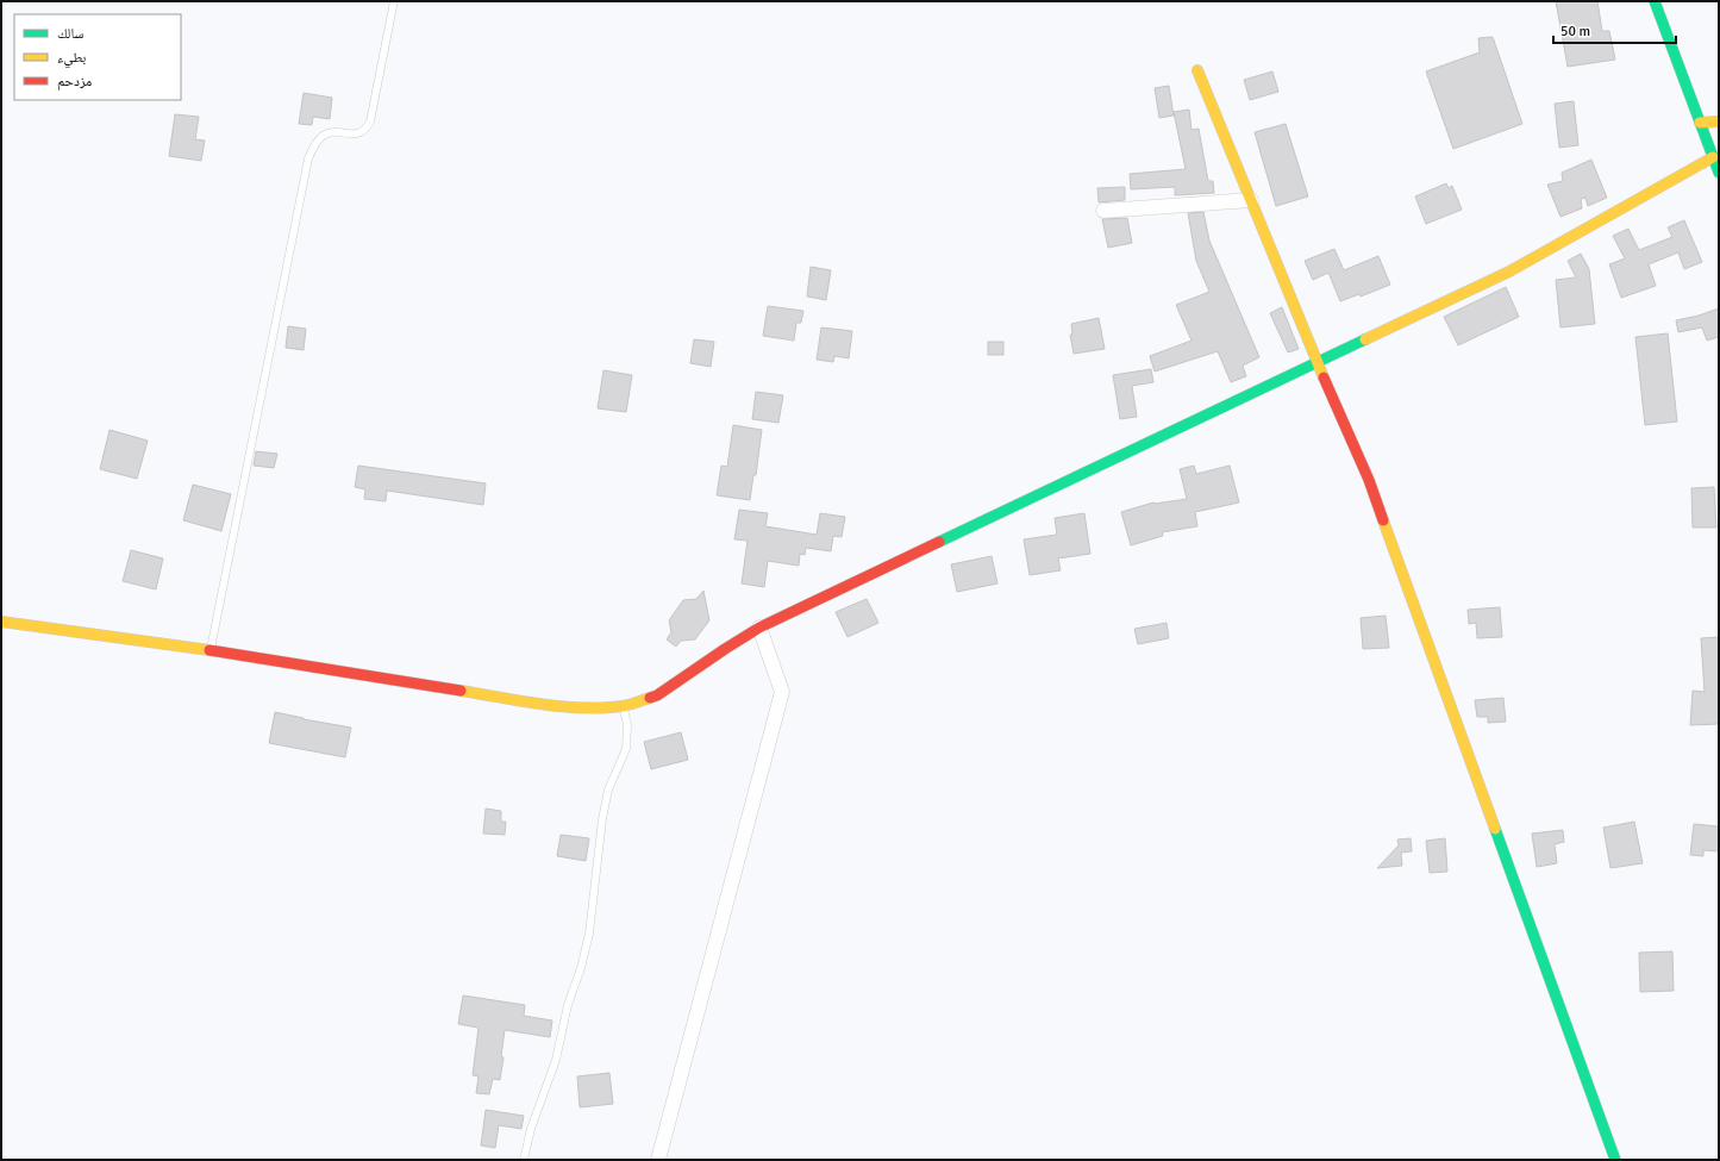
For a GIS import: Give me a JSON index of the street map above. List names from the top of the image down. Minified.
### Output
{"legend":["سالك","بطيء","مزدحم"],"scale_bar":"50 m"}
